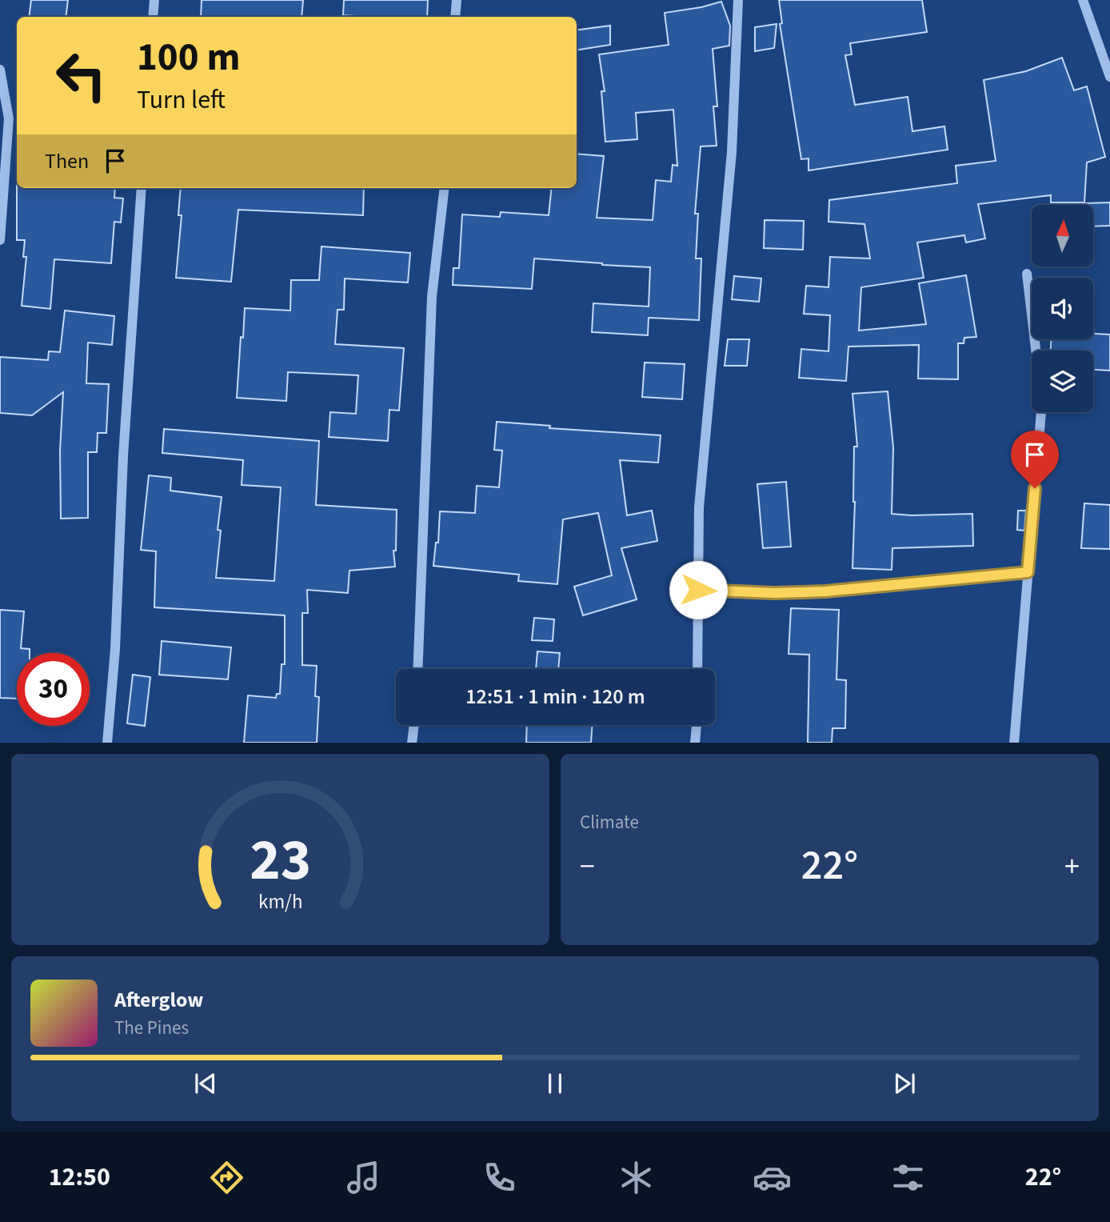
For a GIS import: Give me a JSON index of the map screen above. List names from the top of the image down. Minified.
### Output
{"north":"top","page":{"turn":["100 m","Turn left"],"then":"Then","limit":"30","trip":"12:51 · 1 min · 120 m","tile":"Climate","heat":["−","22°","+"],"song":["Afterglow","The Pines"],"tabs":["12:50","22°"],"gauge":["23","km/h"]}}
